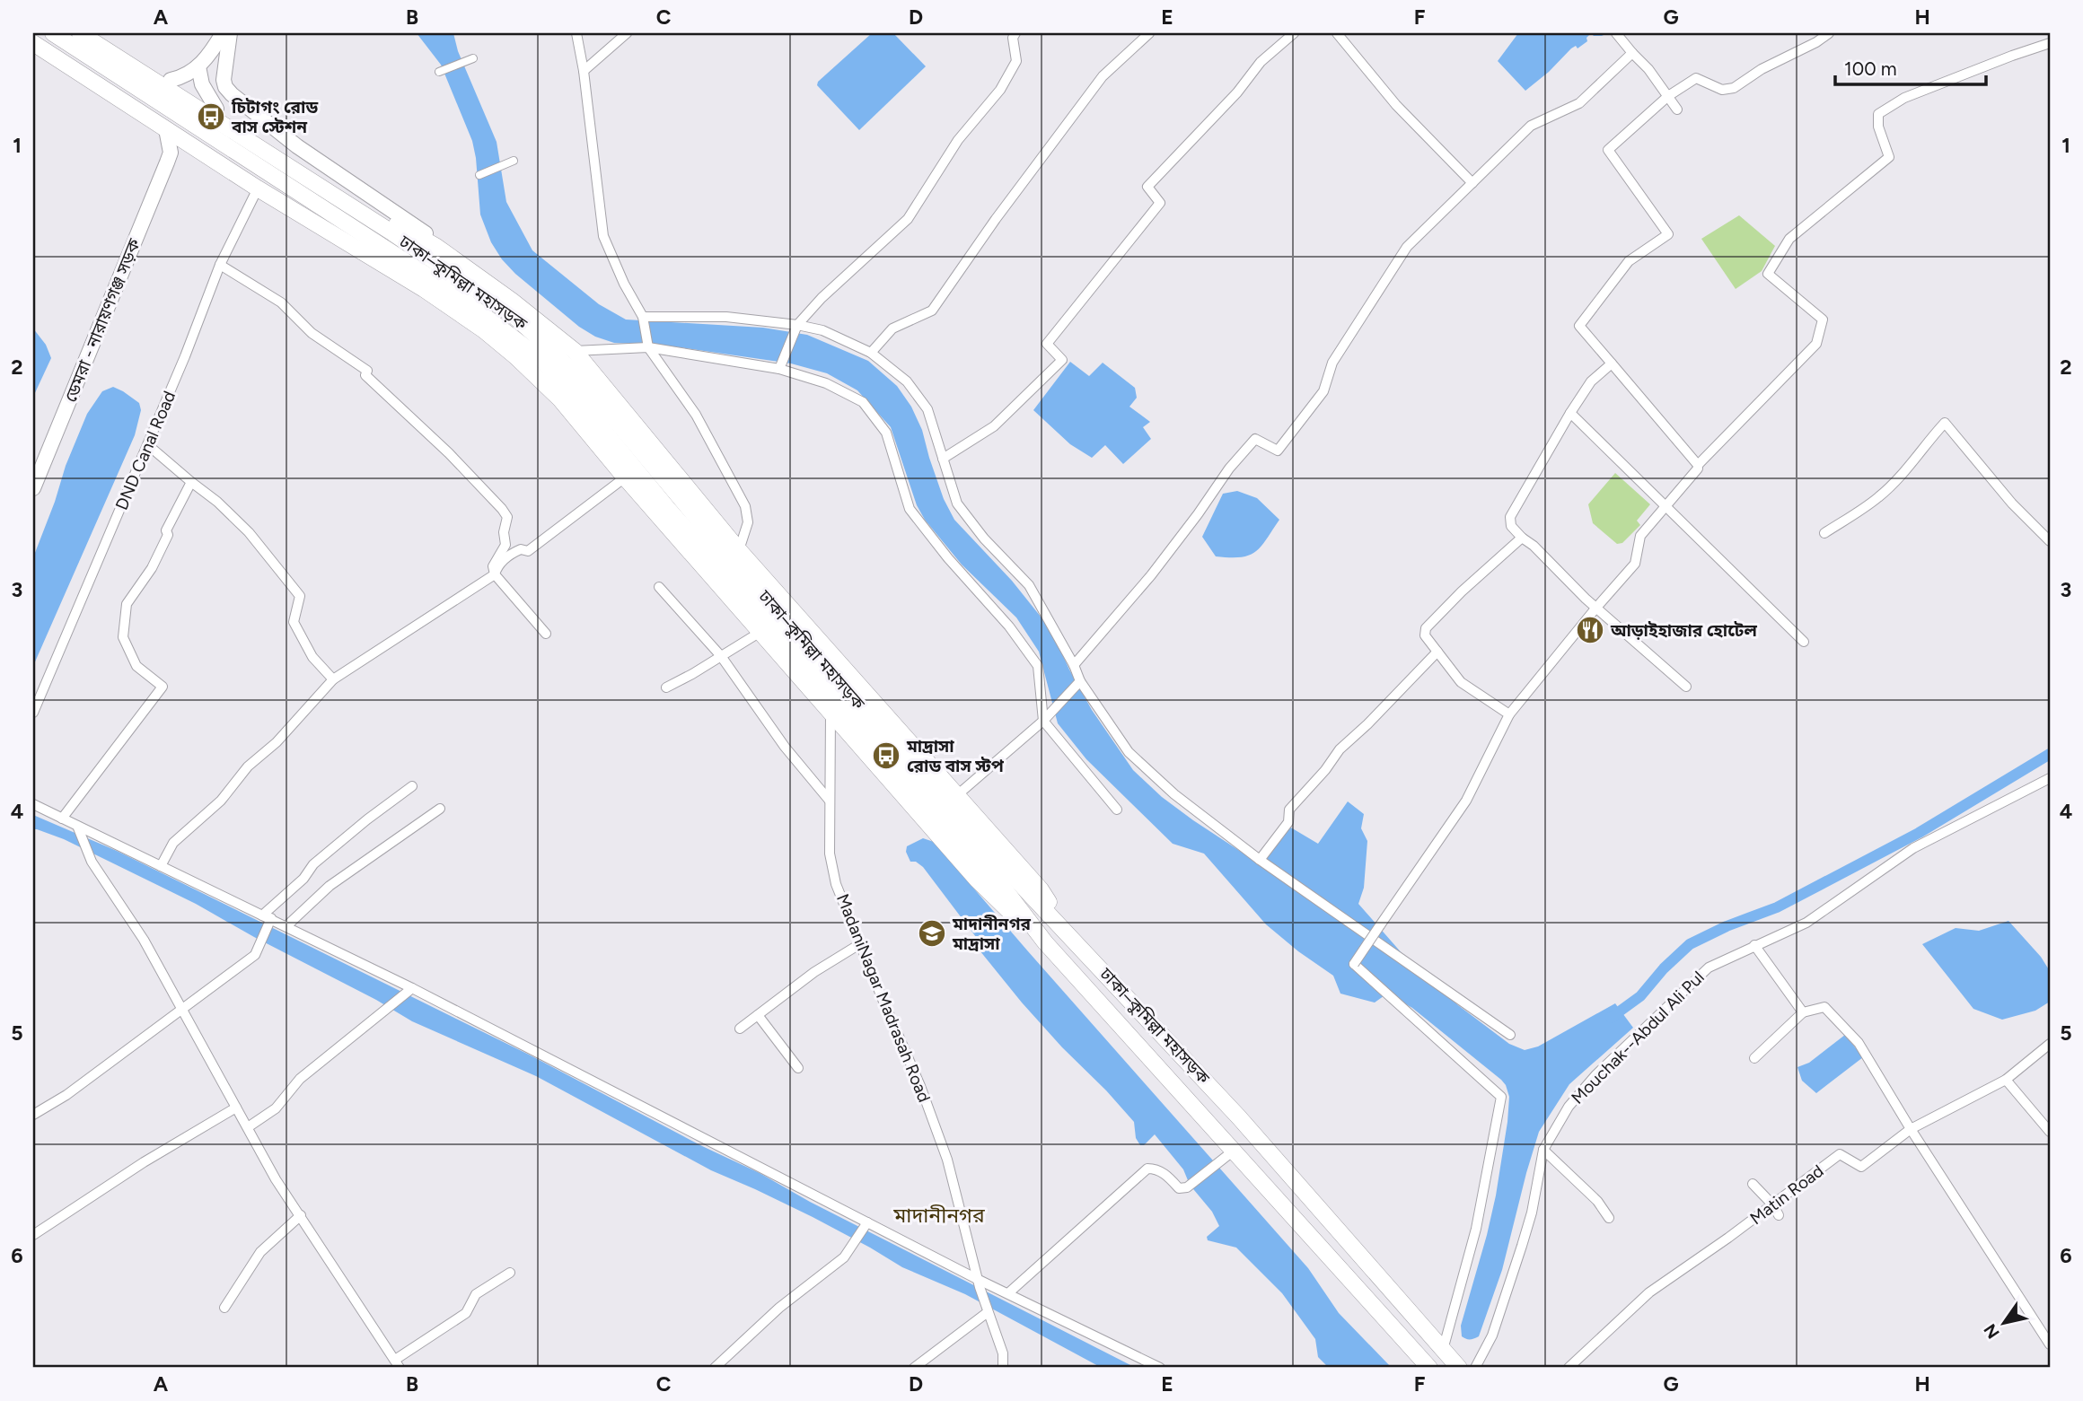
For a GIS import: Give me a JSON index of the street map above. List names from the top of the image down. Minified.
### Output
{"streets":{"highway":["ঢাকা–কুমিল্লা মহাসড়ক"],"main road":["ডেমরা - নারায়ণগঞ্জ সড়ক"],"street":["DND Canal Road","MadaniNagar Madrasah Road","Mouchak--Abdul Ali Pul","Matin Road"]},"districts":["মাদানীনগর"],"places":{"bus stop":["চিটাগং রোড বাস স্টেশন","মাদ্রাসা রোড বাস স্টপ"],"restaurant":["আড়াইহাজার হোটেল"],"school or university":["মাদানীনগর মাদ্রাসা"]},"scale_bar":"100 m","north":"bottom left","grid":{"columns":["A","B","C","D","E","F","G","H"],"rows":["1","2","3","4","5","6"]}}
